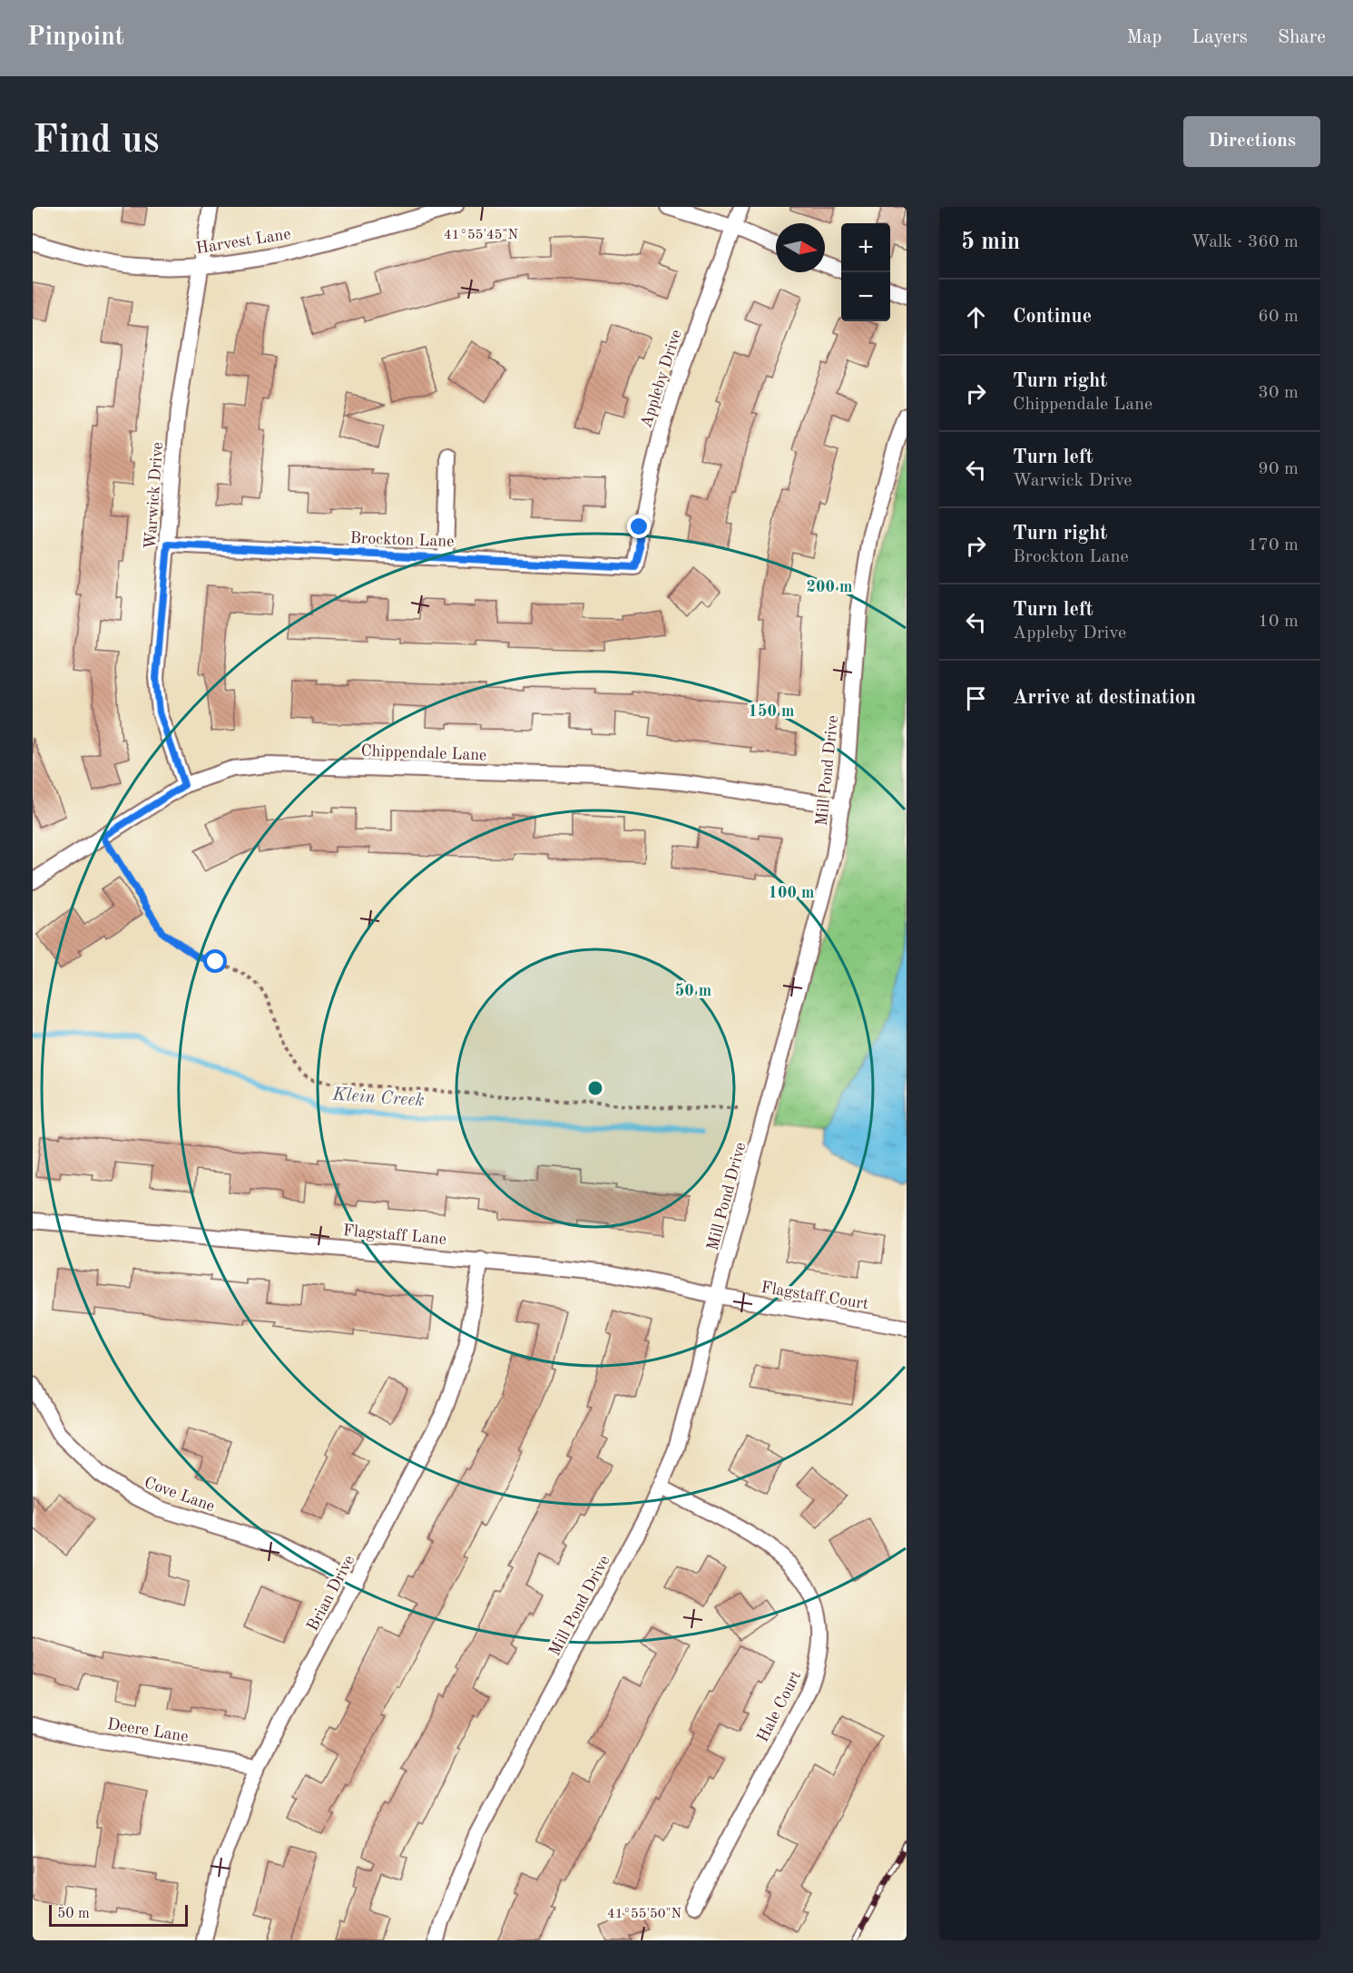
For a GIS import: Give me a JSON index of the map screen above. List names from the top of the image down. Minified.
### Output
{"streets":{"street":["Harvest Lane","Appleby Drive","Warwick Drive","Brockton Lane","Chippendale Lane","Mill Pond Drive","Flagstaff Lane","Flagstaff Court","Cove Lane","Brian Drive","Hale Court","Deere Lane"]},"crossings":[["Harvest Lane","Warwick Drive"],["Appleby Drive","Brockton Lane"],["Warwick Drive","Brockton Lane"],["Warwick Drive","Chippendale Lane"],["Chippendale Lane","Mill Pond Drive"],["Mill Pond Drive","Flagstaff Lane"],["Mill Pond Drive","Flagstaff Court"],["Mill Pond Drive","Hale Court"],["Flagstaff Lane","Flagstaff Court"],["Flagstaff Lane","Brian Drive"],["Cove Lane","Brian Drive"],["Brian Drive","Deere Lane"]],"water":["Klein Creek"],"scale_bar":"50 m","north":"right","page":{"header":"Pinpoint","nav":["Map","Layers","Share"],"buttons":"Directions","title":"Find us","heading":["5 min","Walk · 360 m"],"map_buttons":["+","−"],"list":[["Continue","60 m"],["Turn right","Chippendale Lane","30 m"],["Turn left","Warwick Drive","90 m"],["Turn right","Brockton Lane","170 m"],["Turn left","Appleby Drive","10 m"],"Arrive at destination"],"scale":"50 m"},"coordinates":["41°55'45\"N","41°55'50\"N"],"rings":["200 m","150 m","100 m","50 m"]}
